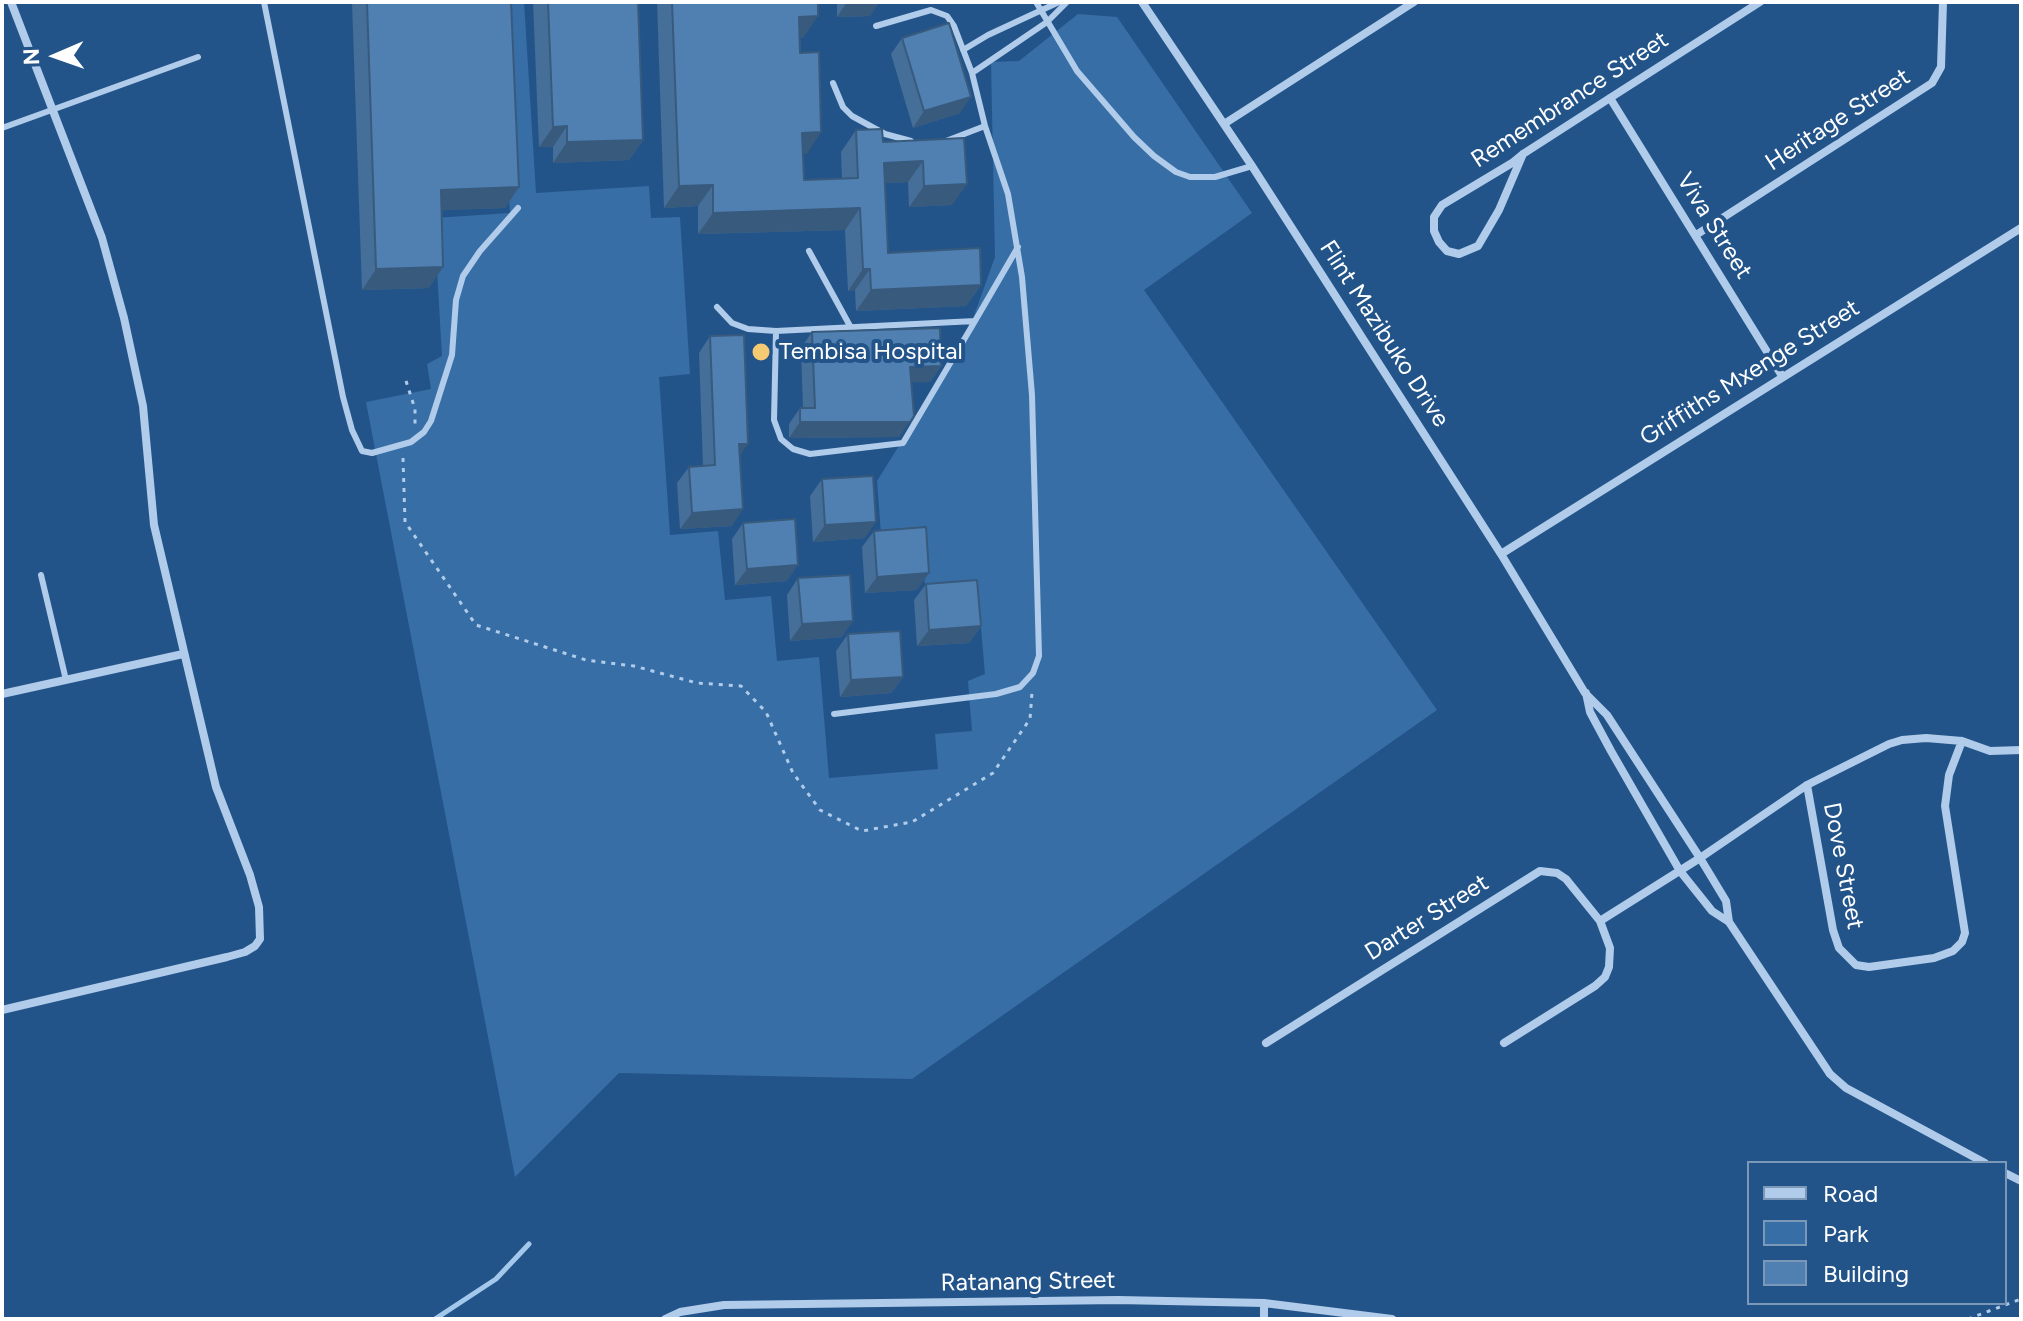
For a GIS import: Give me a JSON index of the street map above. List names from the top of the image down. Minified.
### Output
{"streets":{"street":["Remembrance Street","Heritage Street","Viva Street","Flint Mazibuko Drive","Griffiths Mxenge Street","Dove Street","Darter Street","Ratanang Street"]},"crossings":[["Remembrance Street","Viva Street"],["Heritage Street","Viva Street"],["Viva Street","Griffiths Mxenge Street"],["Flint Mazibuko Drive","Griffiths Mxenge Street"]],"places":["Tembisa Hospital"],"legend":["Road","Park","Building"],"north":"left"}
